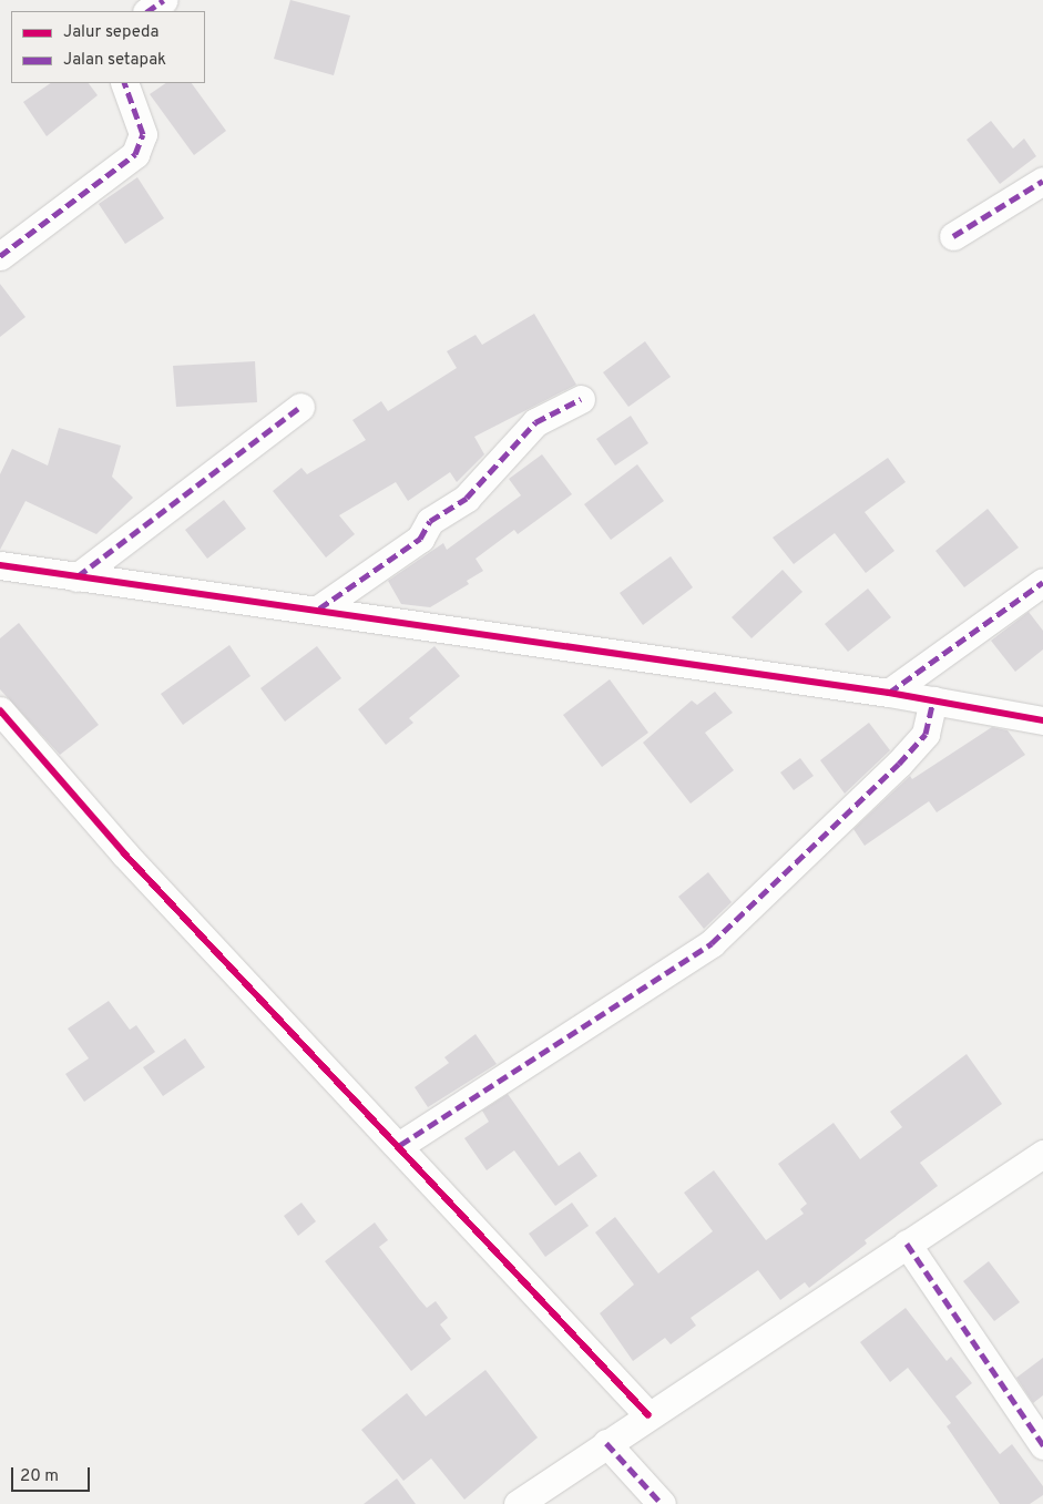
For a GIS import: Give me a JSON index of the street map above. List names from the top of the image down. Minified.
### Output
{"legend":["Jalur sepeda","Jalan setapak"],"scale_bar":"20 m"}
